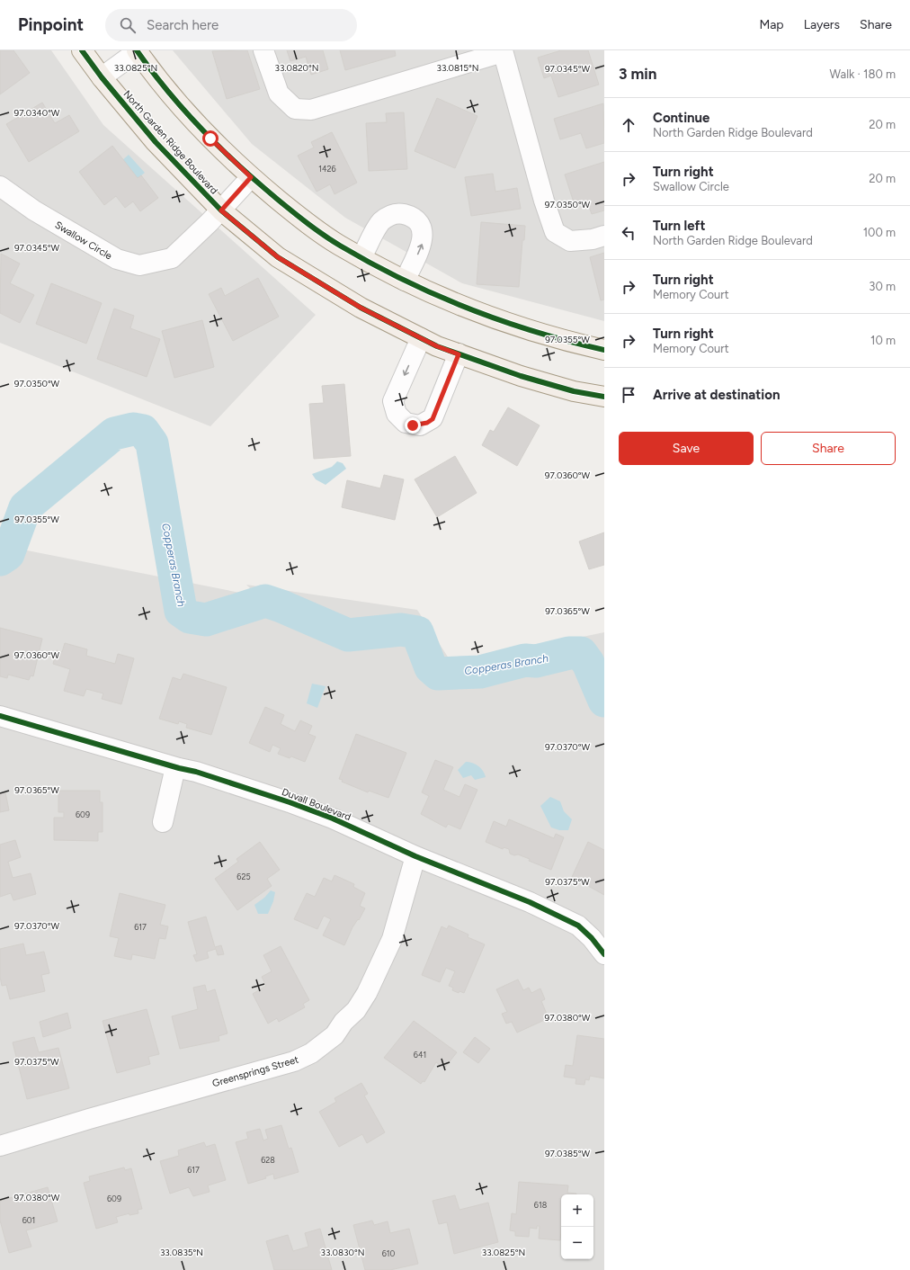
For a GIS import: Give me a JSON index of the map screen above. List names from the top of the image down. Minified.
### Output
{"streets":{"main road":["North Garden Ridge Boulevard"],"street":["Swallow Circle","Duvall Boulevard","Greensprings Street"]},"crossings":[["North Garden Ridge Boulevard","Swallow Circle"],["Duvall Boulevard","Greensprings Street"]],"water":["Copperas Branch"],"house_numbers":["1426","609","625","617","641","628","617","609","618","601","610"],"page":{"header":"Pinpoint","search":"Search here","nav":["Map","Layers","Share"],"heading":["3 min","Walk · 180 m"],"list":[["Continue","North Garden Ridge Boulevard","20 m"],["Turn right","Swallow Circle","20 m"],["Turn left","North Garden Ridge Boulevard","100 m"],["Turn right","Memory Court","30 m"],["Turn right","Memory Court","10 m"],"Arrive at destination"],"buttons":["Save","Share"],"map_buttons":["+","−"]},"coordinates":["33.0820°N","33.0825°N","33.0815°N","97.0345°W","97.0340°W","97.0350°W","97.0355°W","97.0360°W","97.0365°W","97.0370°W","97.0375°W","97.0380°W","97.0385°W","33.0835°N","33.0830°N"]}
